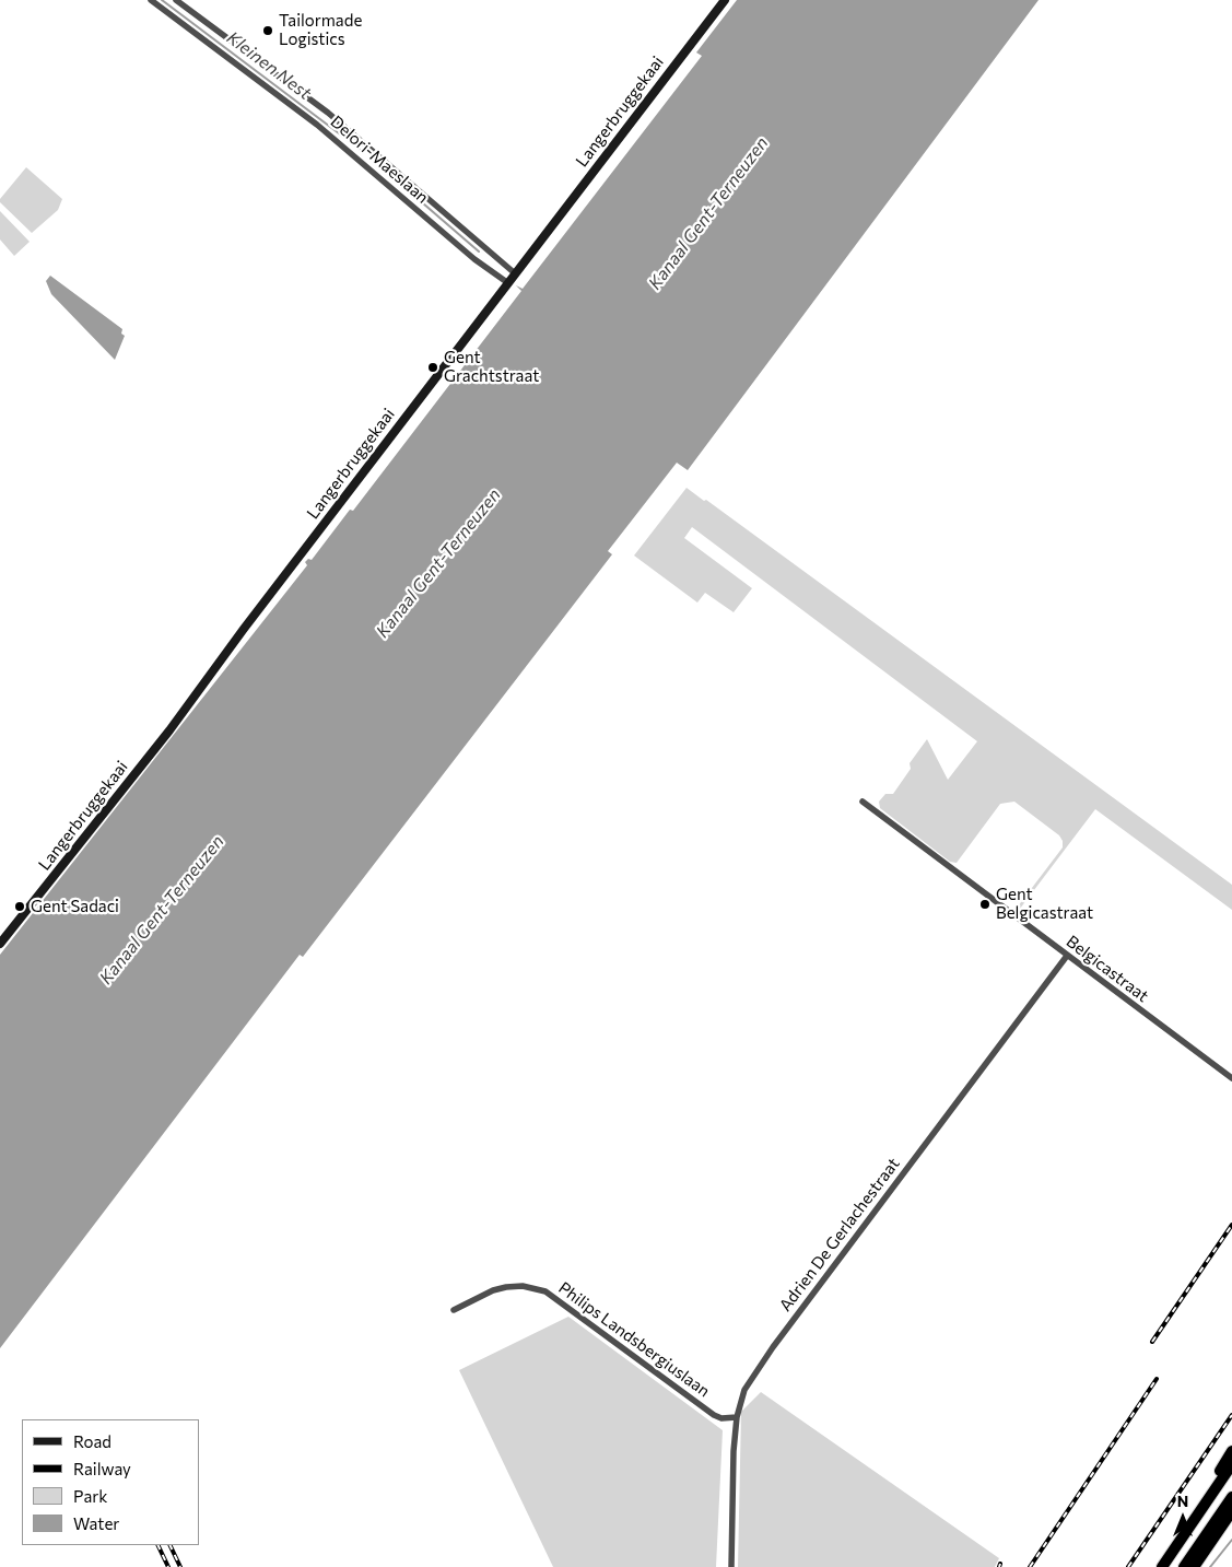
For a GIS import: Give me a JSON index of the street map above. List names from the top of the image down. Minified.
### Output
{"streets":{"main road":["Langerbruggekaai"],"street":["Delori-Maeslaan","Belgicastraat","Adrien De Gerlachestraat","Philips Landsbergiuslaan"]},"crossings":[["Langerbruggekaai","Delori-Maeslaan"],["Belgicastraat","Adrien De Gerlachestraat"],["Adrien De Gerlachestraat","Philips Landsbergiuslaan"]],"water":["Kleinen Nest","Kanaal Gent-Terneuzen"],"places":["Tailormade Logistics","Gent Grachtstraat","Gent Belgicastraat","Gent Sadaci"],"legend":["Road","Railway","Park","Water"],"north":"top"}
